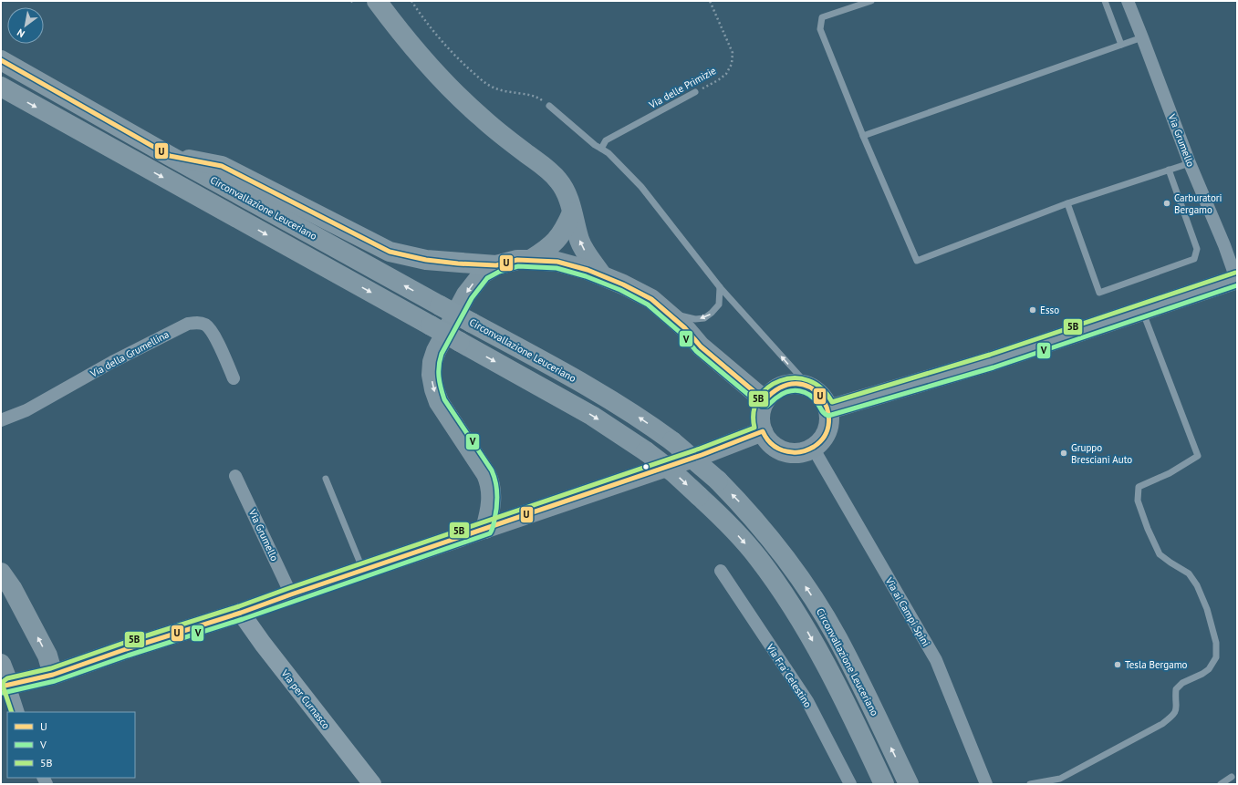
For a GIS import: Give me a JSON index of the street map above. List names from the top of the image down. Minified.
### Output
{"streets":{"highway":["Circonvallazione Leuceriano"],"main road":["Via Grumello"],"street":["Via della Grumellina","Via ai Campi Spini","Via Fra' Celestino","Via per Curnasco"],"lane":["Via delle Primizie"]},"crossings":[["Via Grumello","Via ai Campi Spini"]],"places":["Carburatori Bergamo","Esso","Gruppo Bresciani Auto","Tesla Bergamo"],"lines":["transit line U","transit line V","transit line 5B"],"legend":["U","V","5B"],"north":"bottom left"}
